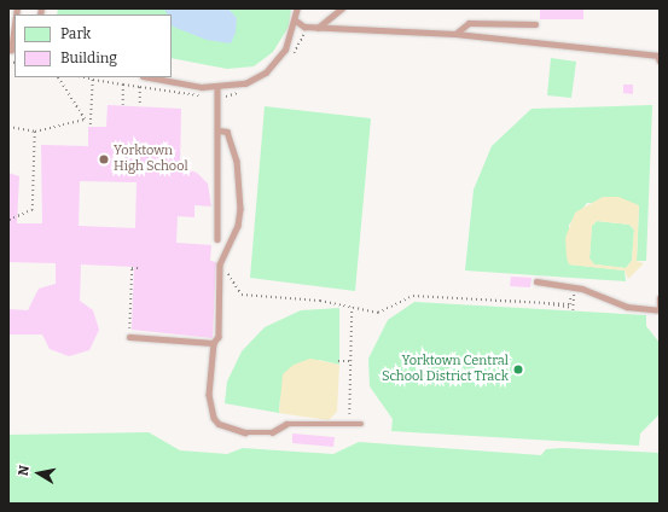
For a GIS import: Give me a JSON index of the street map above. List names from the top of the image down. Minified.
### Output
{"places":["Yorktown High School","Yorktown Central School District Track"],"legend":["Park","Building"],"north":"left"}
